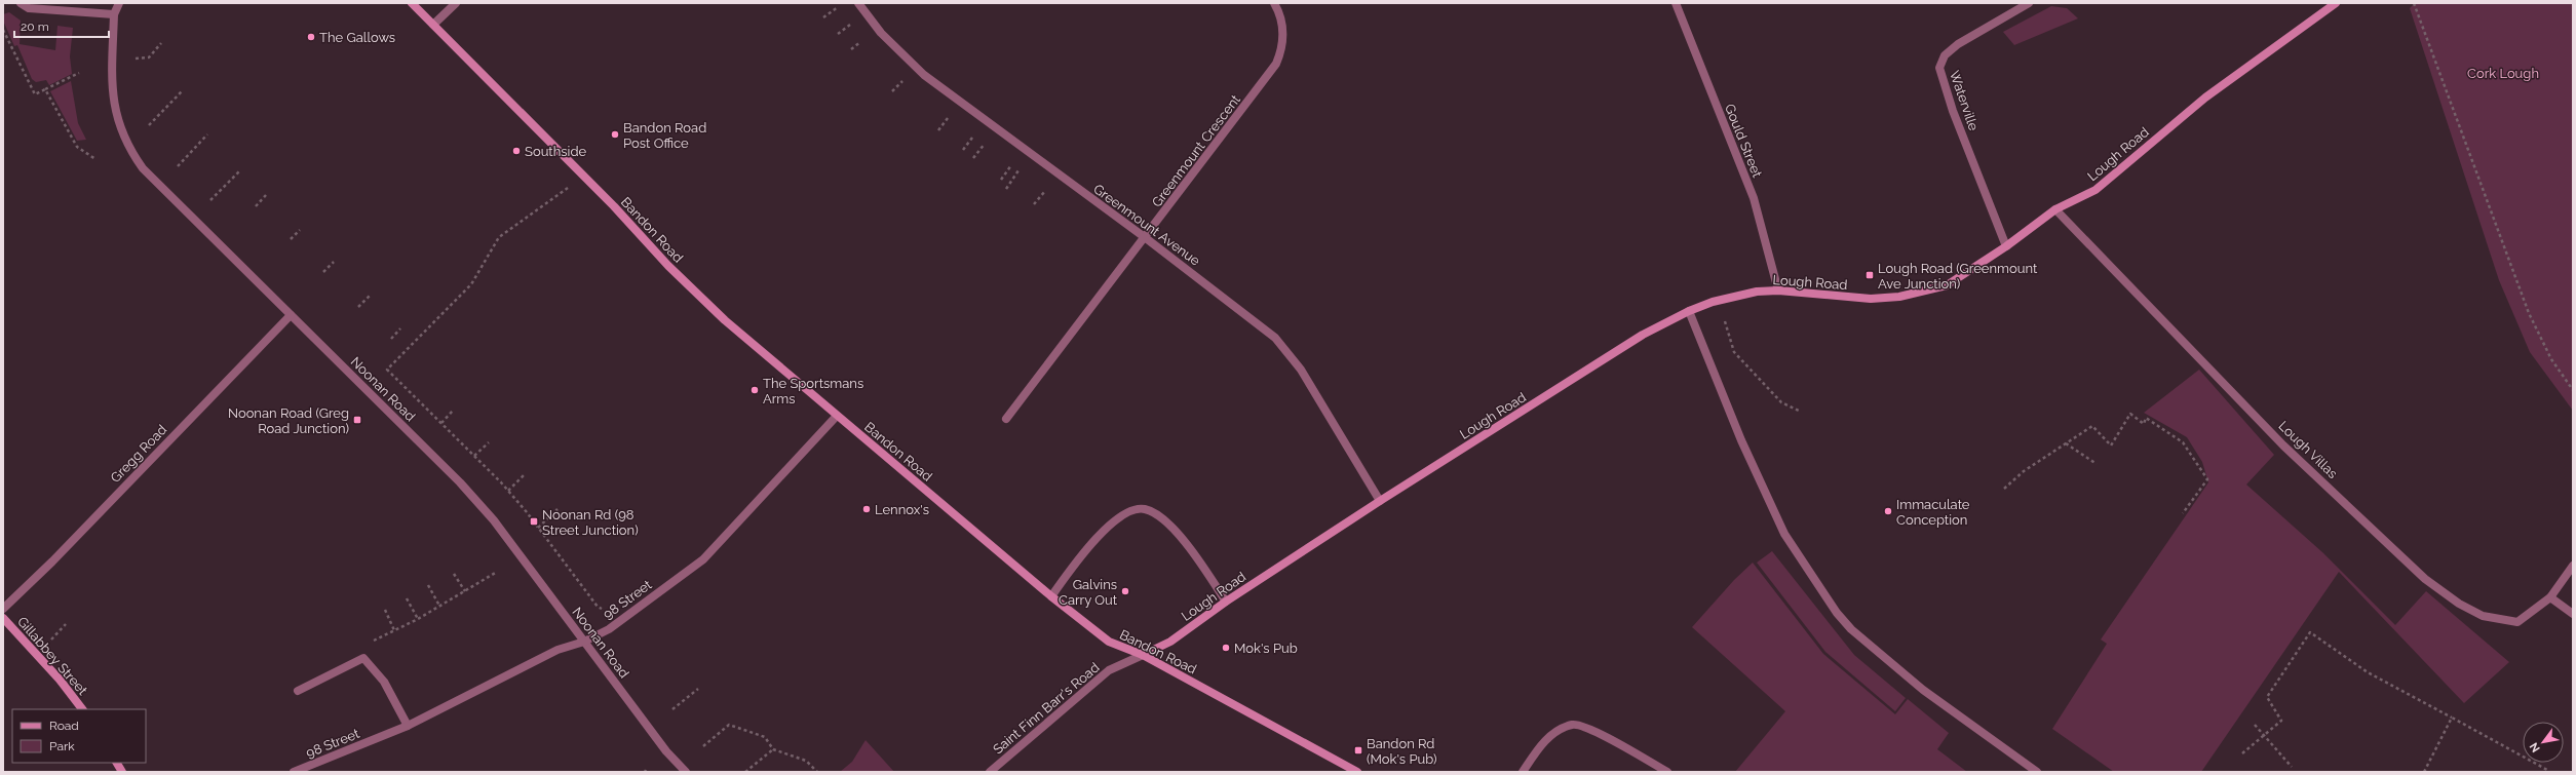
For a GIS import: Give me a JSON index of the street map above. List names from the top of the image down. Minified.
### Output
{"streets":{"street":["Waterville","Gould Street","Greenmount Crescent","Lough Road","Greenmount Avenue","Bandon Road","Noonan Road","Lough Villas","Gregg Road","98 Street","Gillabbey Street","Saint Finn Barr's Road"]},"crossings":[["Waterville","Lough Road"],["Gould Street","Lough Road"],["Greenmount Crescent","Greenmount Avenue"],["Lough Road","Greenmount Avenue"],["Lough Road","Bandon Road"],["Lough Road","Lough Villas"],["Lough Road","Saint Finn Barr's Road"],["Bandon Road","98 Street"],["Bandon Road","Saint Finn Barr's Road"],["Noonan Road","Gregg Road"],["Noonan Road","98 Street"]],"parks":["Cork Lough"],"places":{"other":["The Gallows","Bandon Road Post Office","Southside","The Sportsmans Arms","Lennox's","Immaculate Conception","Galvins Carry Out","Mok's Pub"],"transit":["Lough Road (Greenmount Ave Junction)","Noonan Road (Greg Road Junction)","Noonan Rd (98 Street Junction)","Bandon Rd (Mok's Pub)"]},"legend":["Road","Park"],"scale_bar":"20 m","north":"bottom left"}
